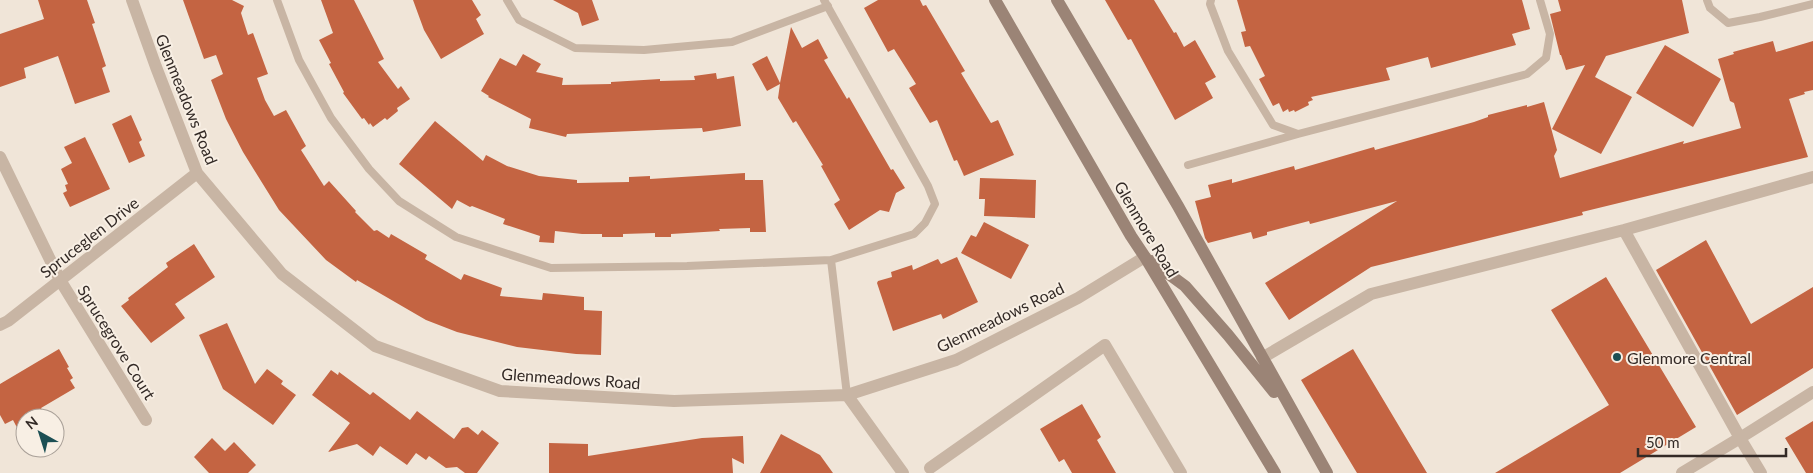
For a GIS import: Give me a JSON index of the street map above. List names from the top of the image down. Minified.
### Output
{"streets":{"main road":["Glenmore Road"],"street":["Glenmeadows Road","Spruceglen Drive","Sprucegrove Court"]},"crossings":[["Glenmeadows Road","Glenmore Road"],["Glenmeadows Road","Spruceglen Drive"],["Spruceglen Drive","Sprucegrove Court"]],"places":["Glenmore Central"],"scale_bar":"50 m","north":"top left"}
